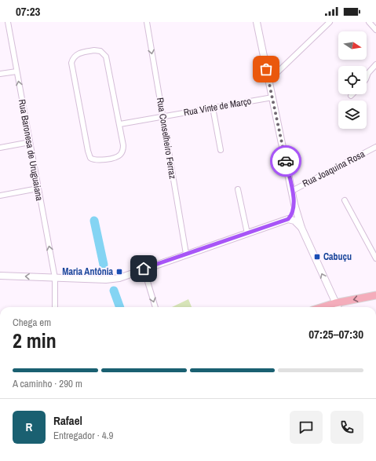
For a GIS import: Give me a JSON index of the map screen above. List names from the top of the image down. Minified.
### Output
{"streets":{"street":["Rua Vinte de Março","Rua Conselheiro Ferraz","Rua Baronesa de Uruguaiana","Rua Joaquina Rosa"]},"crossings":[["Rua Vinte de Março","Rua Conselheiro Ferraz"]],"one_way":["Rua Conselheiro Ferraz","Rua Baronesa de Uruguaiana"],"places":{"transit":["Cabuçu","Maria Antônia"]},"north":"right","page":{"status":"07:23","heading":["2 min","Chega em","07:25–07:30"],"panel":["Rafael","Entregador · 4.9"],"bar":"A caminho · 290 m","round":"R"}}
